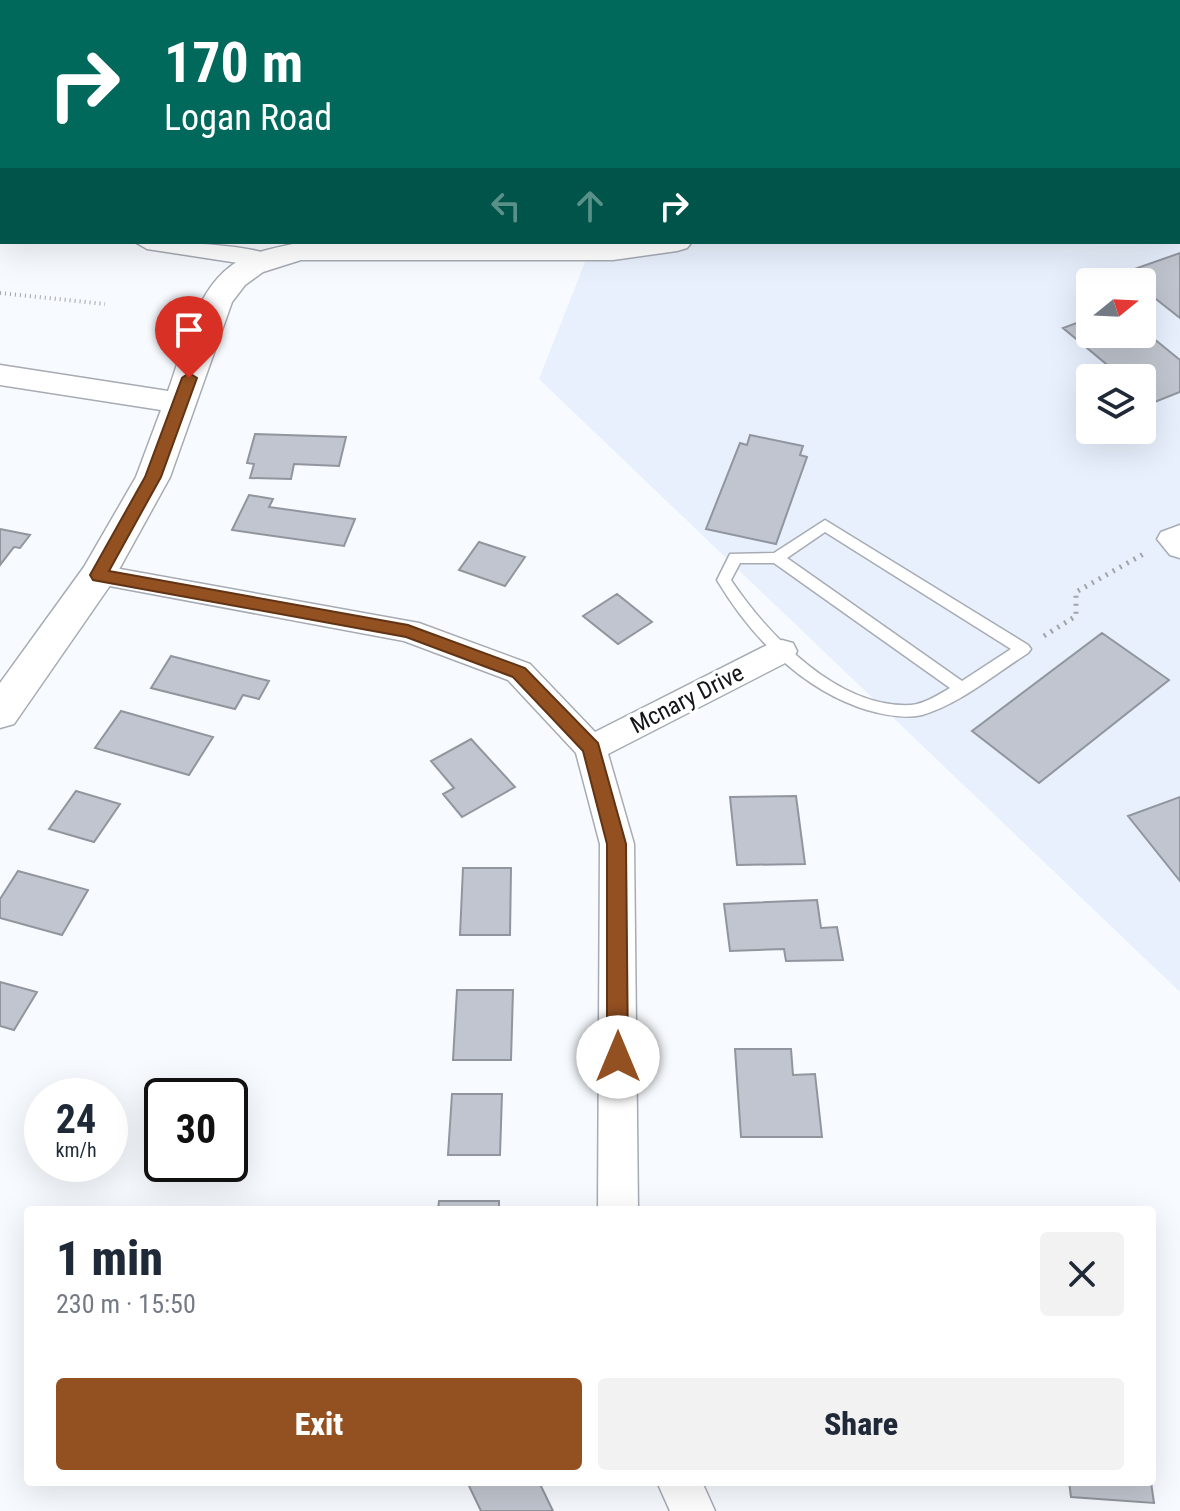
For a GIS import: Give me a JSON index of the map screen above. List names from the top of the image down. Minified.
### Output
{"streets":{"street":["Mcnary Drive"]},"north":"right","page":{"turn":["170 m","Logan Road"],"speed":"24 km/h","limit":"30","heading":["1 min","230 m · 15:50"],"buttons":["Exit","Share"]}}
